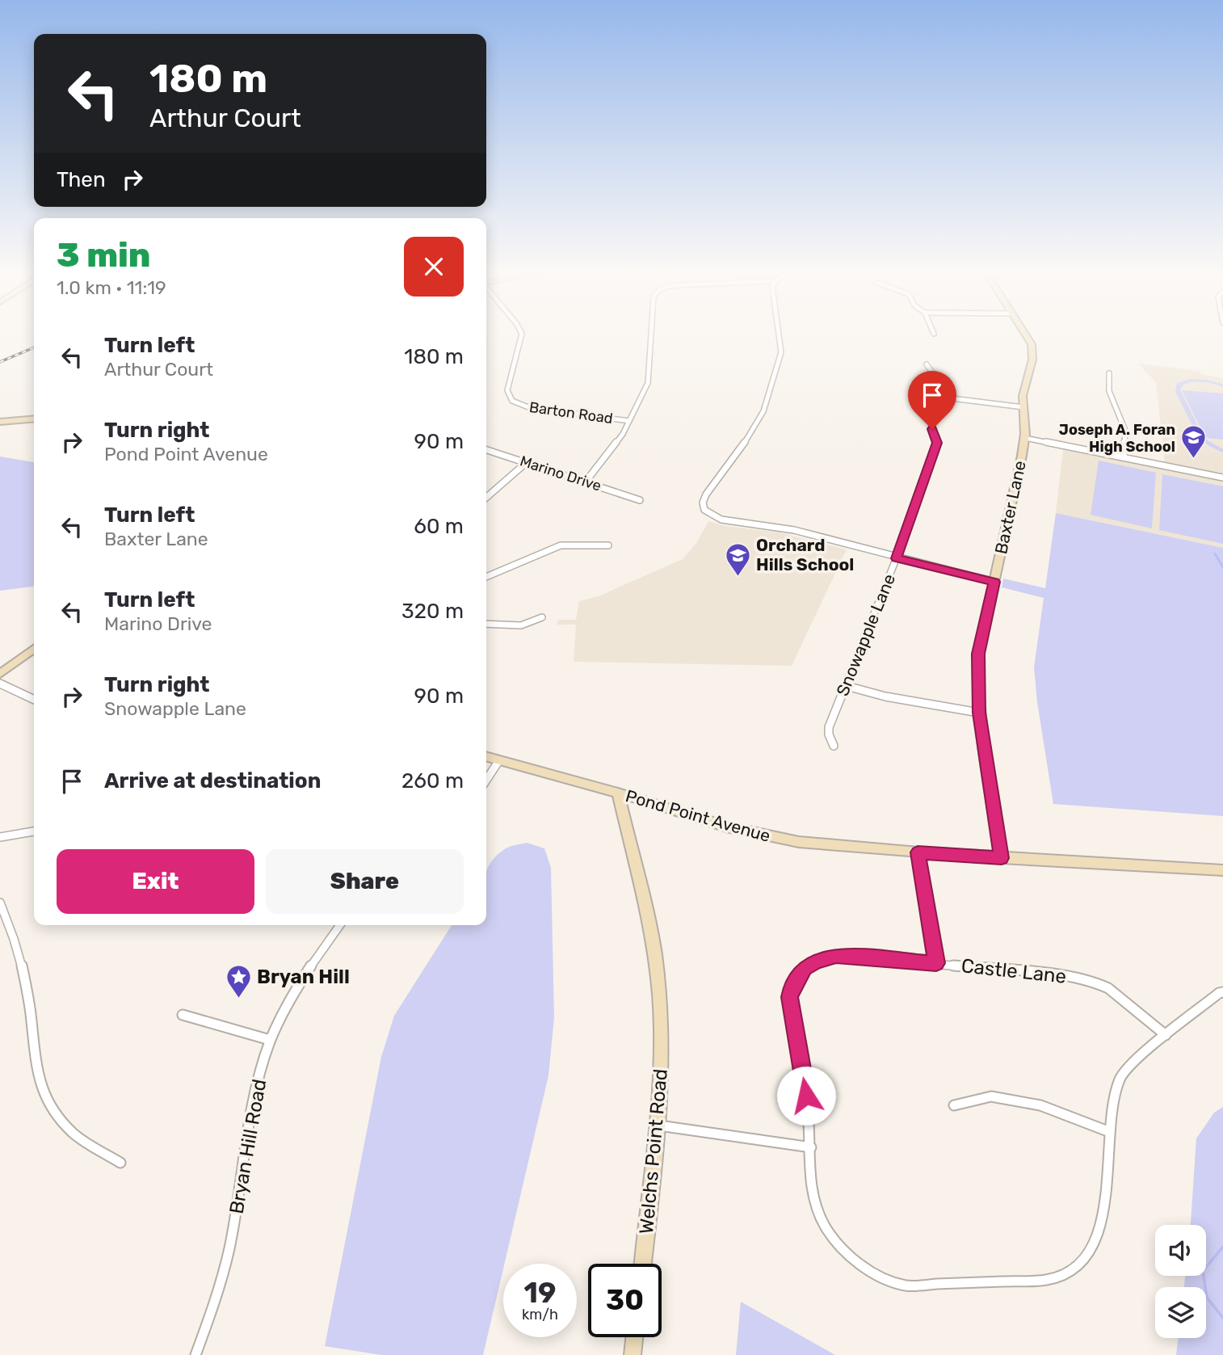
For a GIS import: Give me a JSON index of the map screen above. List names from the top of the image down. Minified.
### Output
{"streets":{"street":["Barton Road","Marino Drive","Baxter Lane","Snowapple Lane","Pond Point Avenue","Castle Lane","Bryan Hill Road","Welchs Point Road"]},"crossings":[["Baxter Lane","Pond Point Avenue"],["Pond Point Avenue","Welchs Point Road"]],"places":{"school or university":["Joseph A. Foran High School","Orchard Hills School"],"place":["Bryan Hill"]},"page":{"turn":["180 m","Arthur Court"],"then":"Then","heading":["3 min","1.0 km · 11:19"],"list":[{"name":"Turn left","note":"Arthur Court","value":"180 m"},{"name":"Turn right","note":"Pond Point Avenue","value":"90 m"},{"name":"Turn left","note":"Baxter Lane","value":"60 m"},{"name":"Turn left","note":"Marino Drive","value":"320 m"},{"name":"Turn right","note":"Snowapple Lane","value":"90 m"},{"name":"Arrive at destination","value":"260 m"}],"buttons":["Exit","Share"],"speed":"19 km/h","limit":"30"}}
